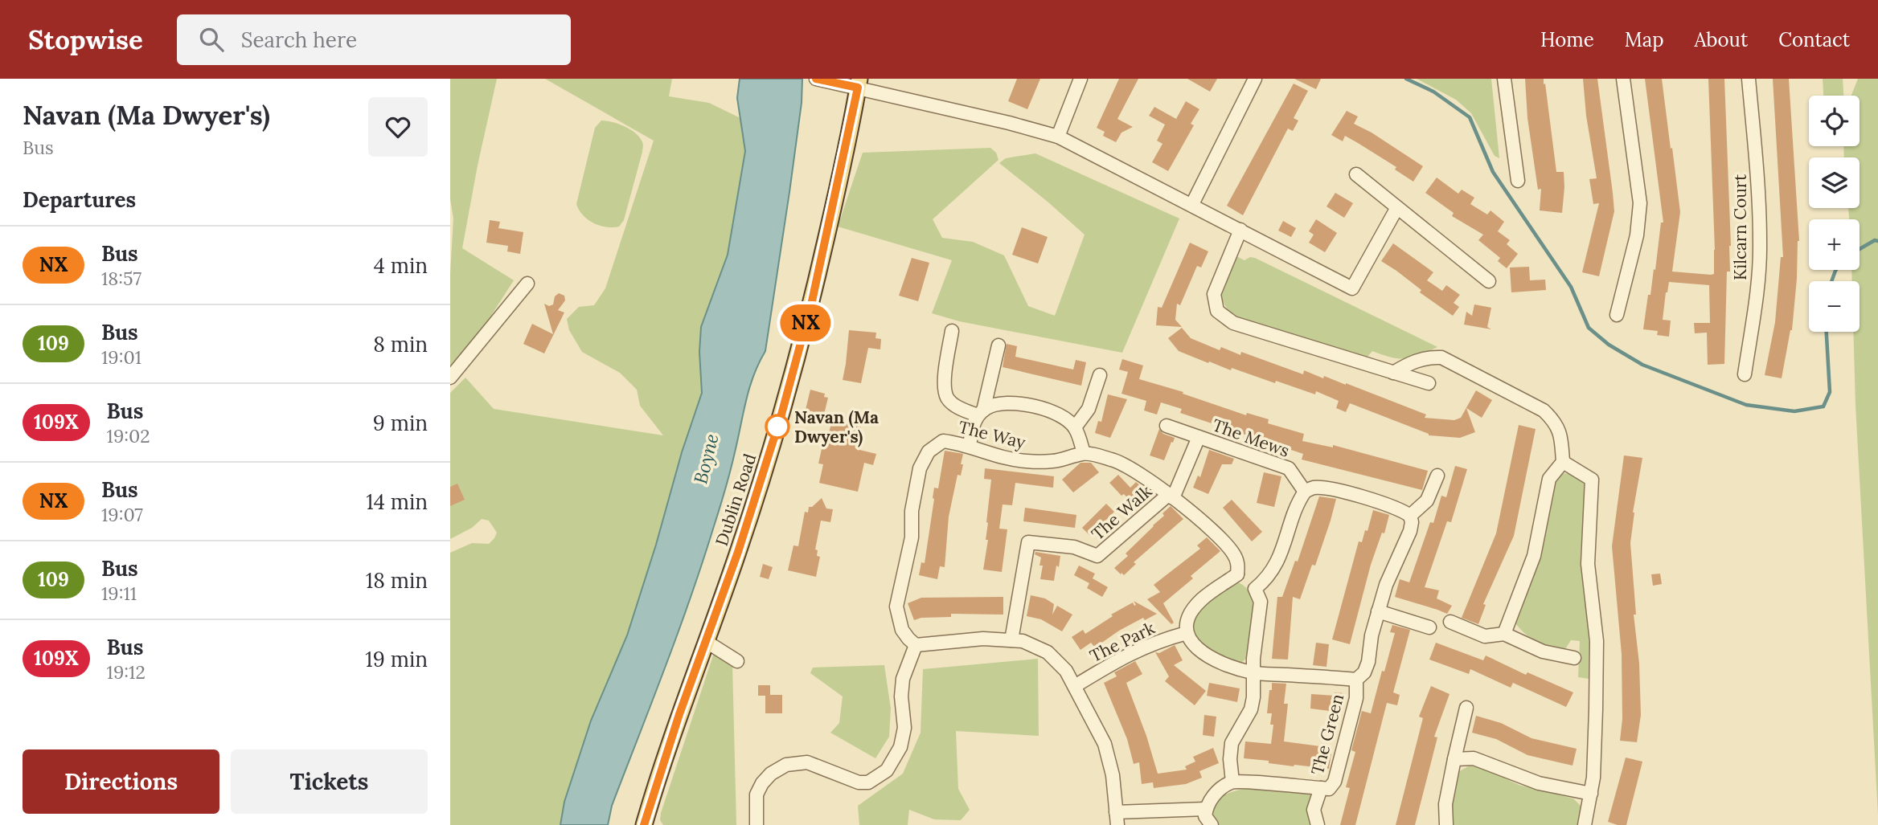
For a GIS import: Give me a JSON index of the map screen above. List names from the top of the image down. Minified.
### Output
{"streets":{"main road":["Dublin Road"],"street":["Kilcarn Court","The Way","The Mews","The Walk","The Park","The Green"]},"crossings":[["The Way","The Mews"],["The Way","The Walk"],["The Mews","The Walk"]],"water":["Boyne"],"places":["Navan (Ma Dwyer's)"],"lines":["bus line NX"],"page":{"header":"Stopwise","search":"Search here","nav":["Home","Map","About","Contact"],"heading":[["Navan (Ma Dwyer's)","Bus"],"Departures"],"on_map":"NX","map_buttons":["+","−"],"list":[{"mark":"NX","name":"Bus","note":"18:57","value":"4 min"},{"mark":"109","name":"Bus","note":"19:01","value":"8 min"},{"mark":"109X","name":"Bus","note":"19:02","value":"9 min"},{"mark":"NX","name":"Bus","note":"19:07","value":"14 min"},{"mark":"109","name":"Bus","note":"19:11","value":"18 min"},{"mark":"109X","name":"Bus","note":"19:12","value":"19 min"}],"buttons":["Directions","Tickets"]}}
